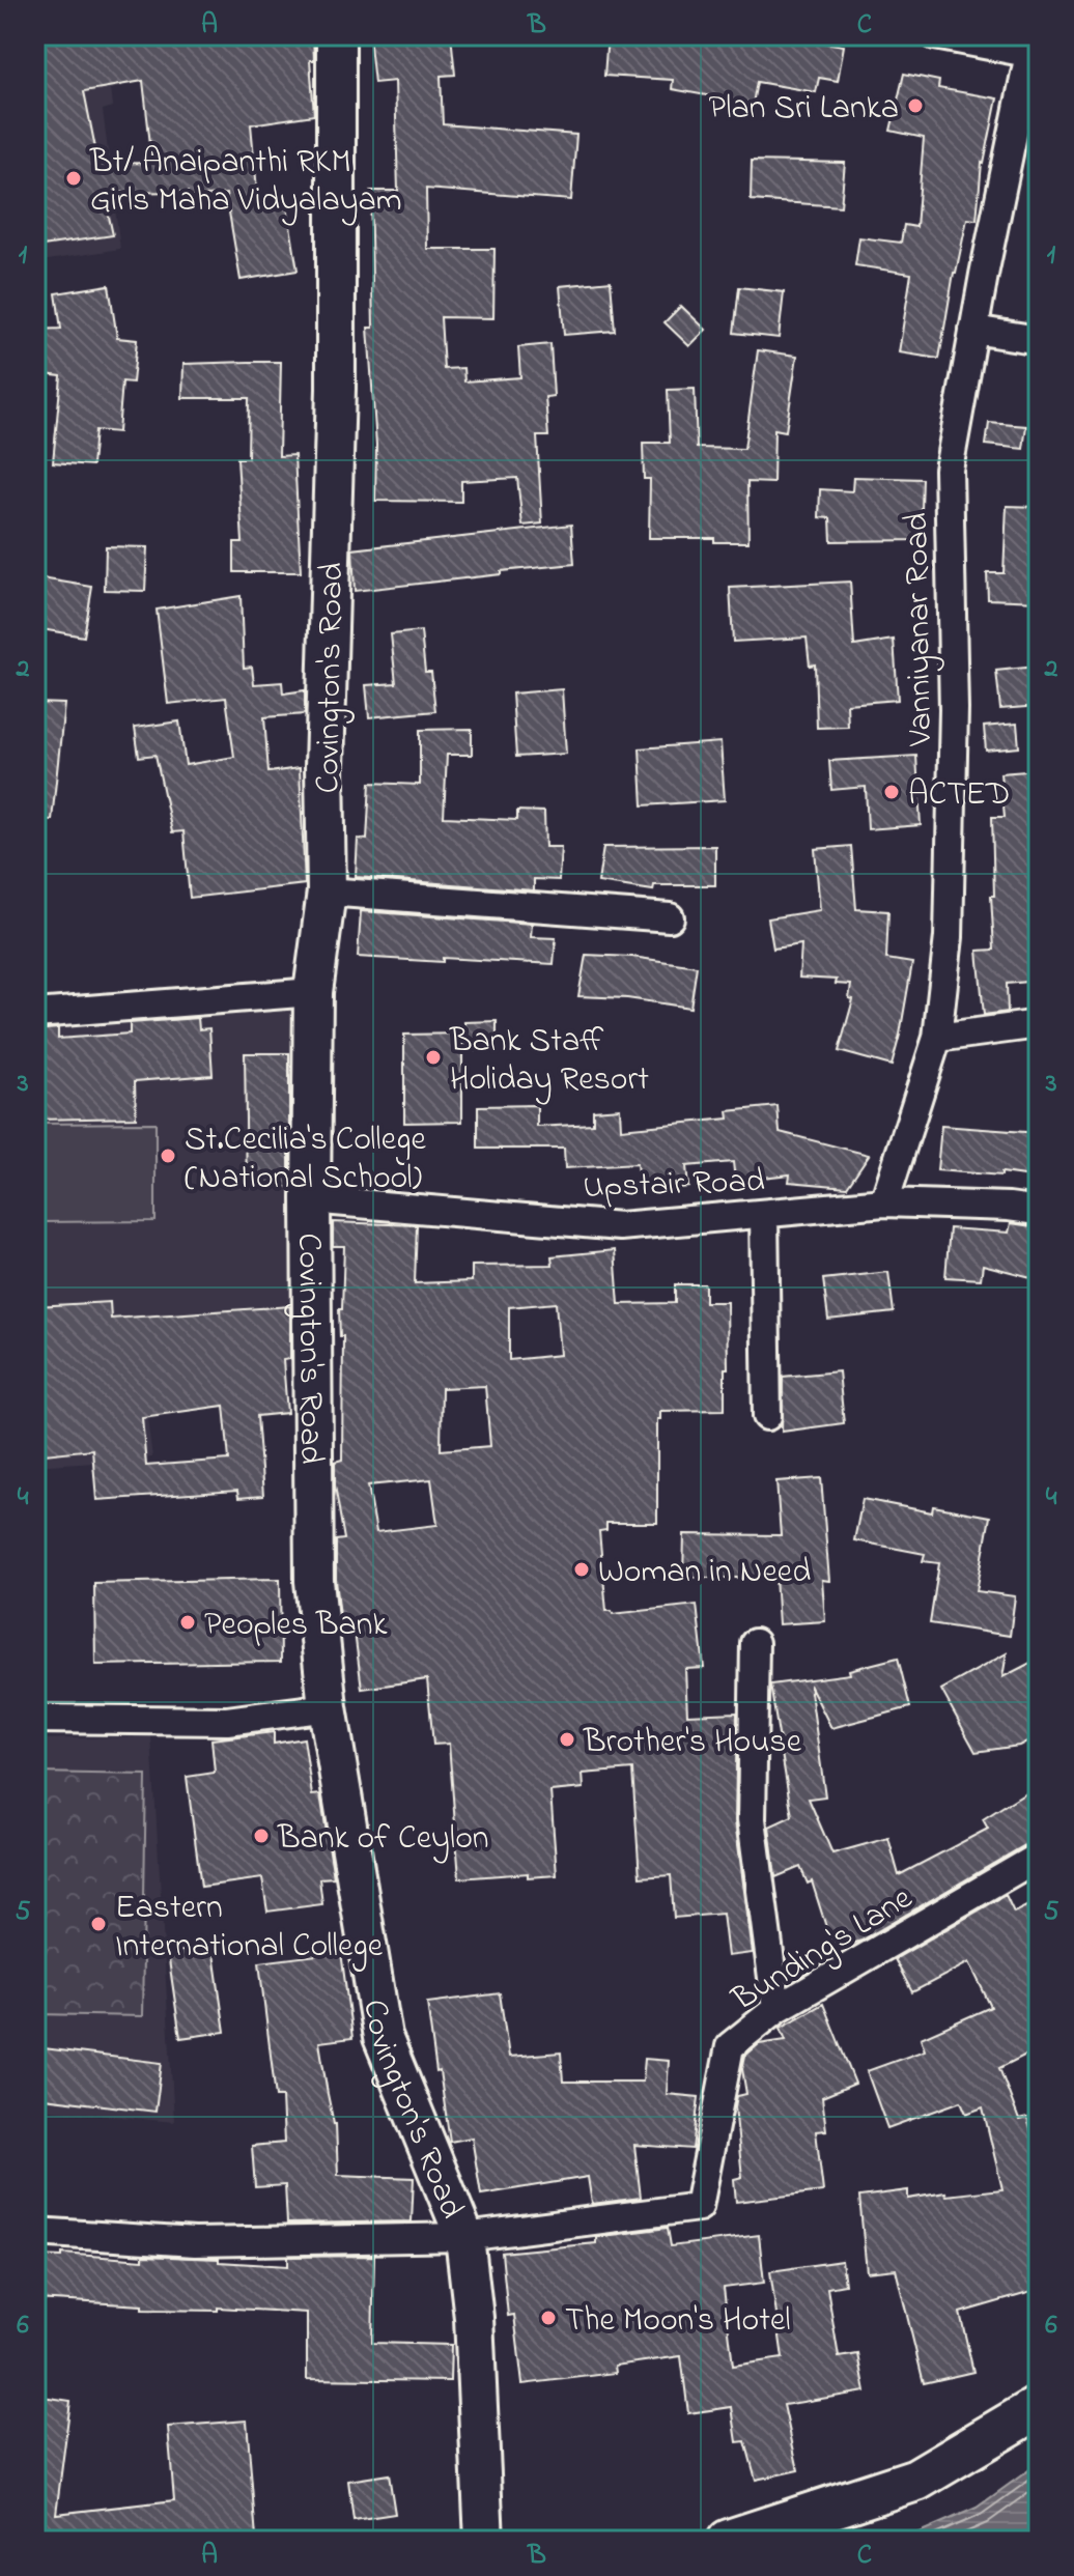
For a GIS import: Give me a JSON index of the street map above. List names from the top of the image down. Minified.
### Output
{"streets":{"main road":["Covington's Road"],"street":["Vanniyanar Road","Upstair Road","Bunding's Lane"]},"crossings":[["Vanniyanar Road","Upstair Road"],["Covington's Road","Upstair Road"],["Covington's Road","Bunding's Lane"]],"places":["Plan Sri Lanka","Bt/ Anaipanthi RKM Girls Maha Vidyalayam","ACTED","Bank Staff Holiday Resort","St.Cecilia's College (National School)","Woman in Need","Peoples Bank","Brother's House","Bank of Ceylon","Eastern International College","The Moon's Hotel"],"grid":{"columns":["A","B","C"],"rows":["1","2","3","4","5","6"]}}
